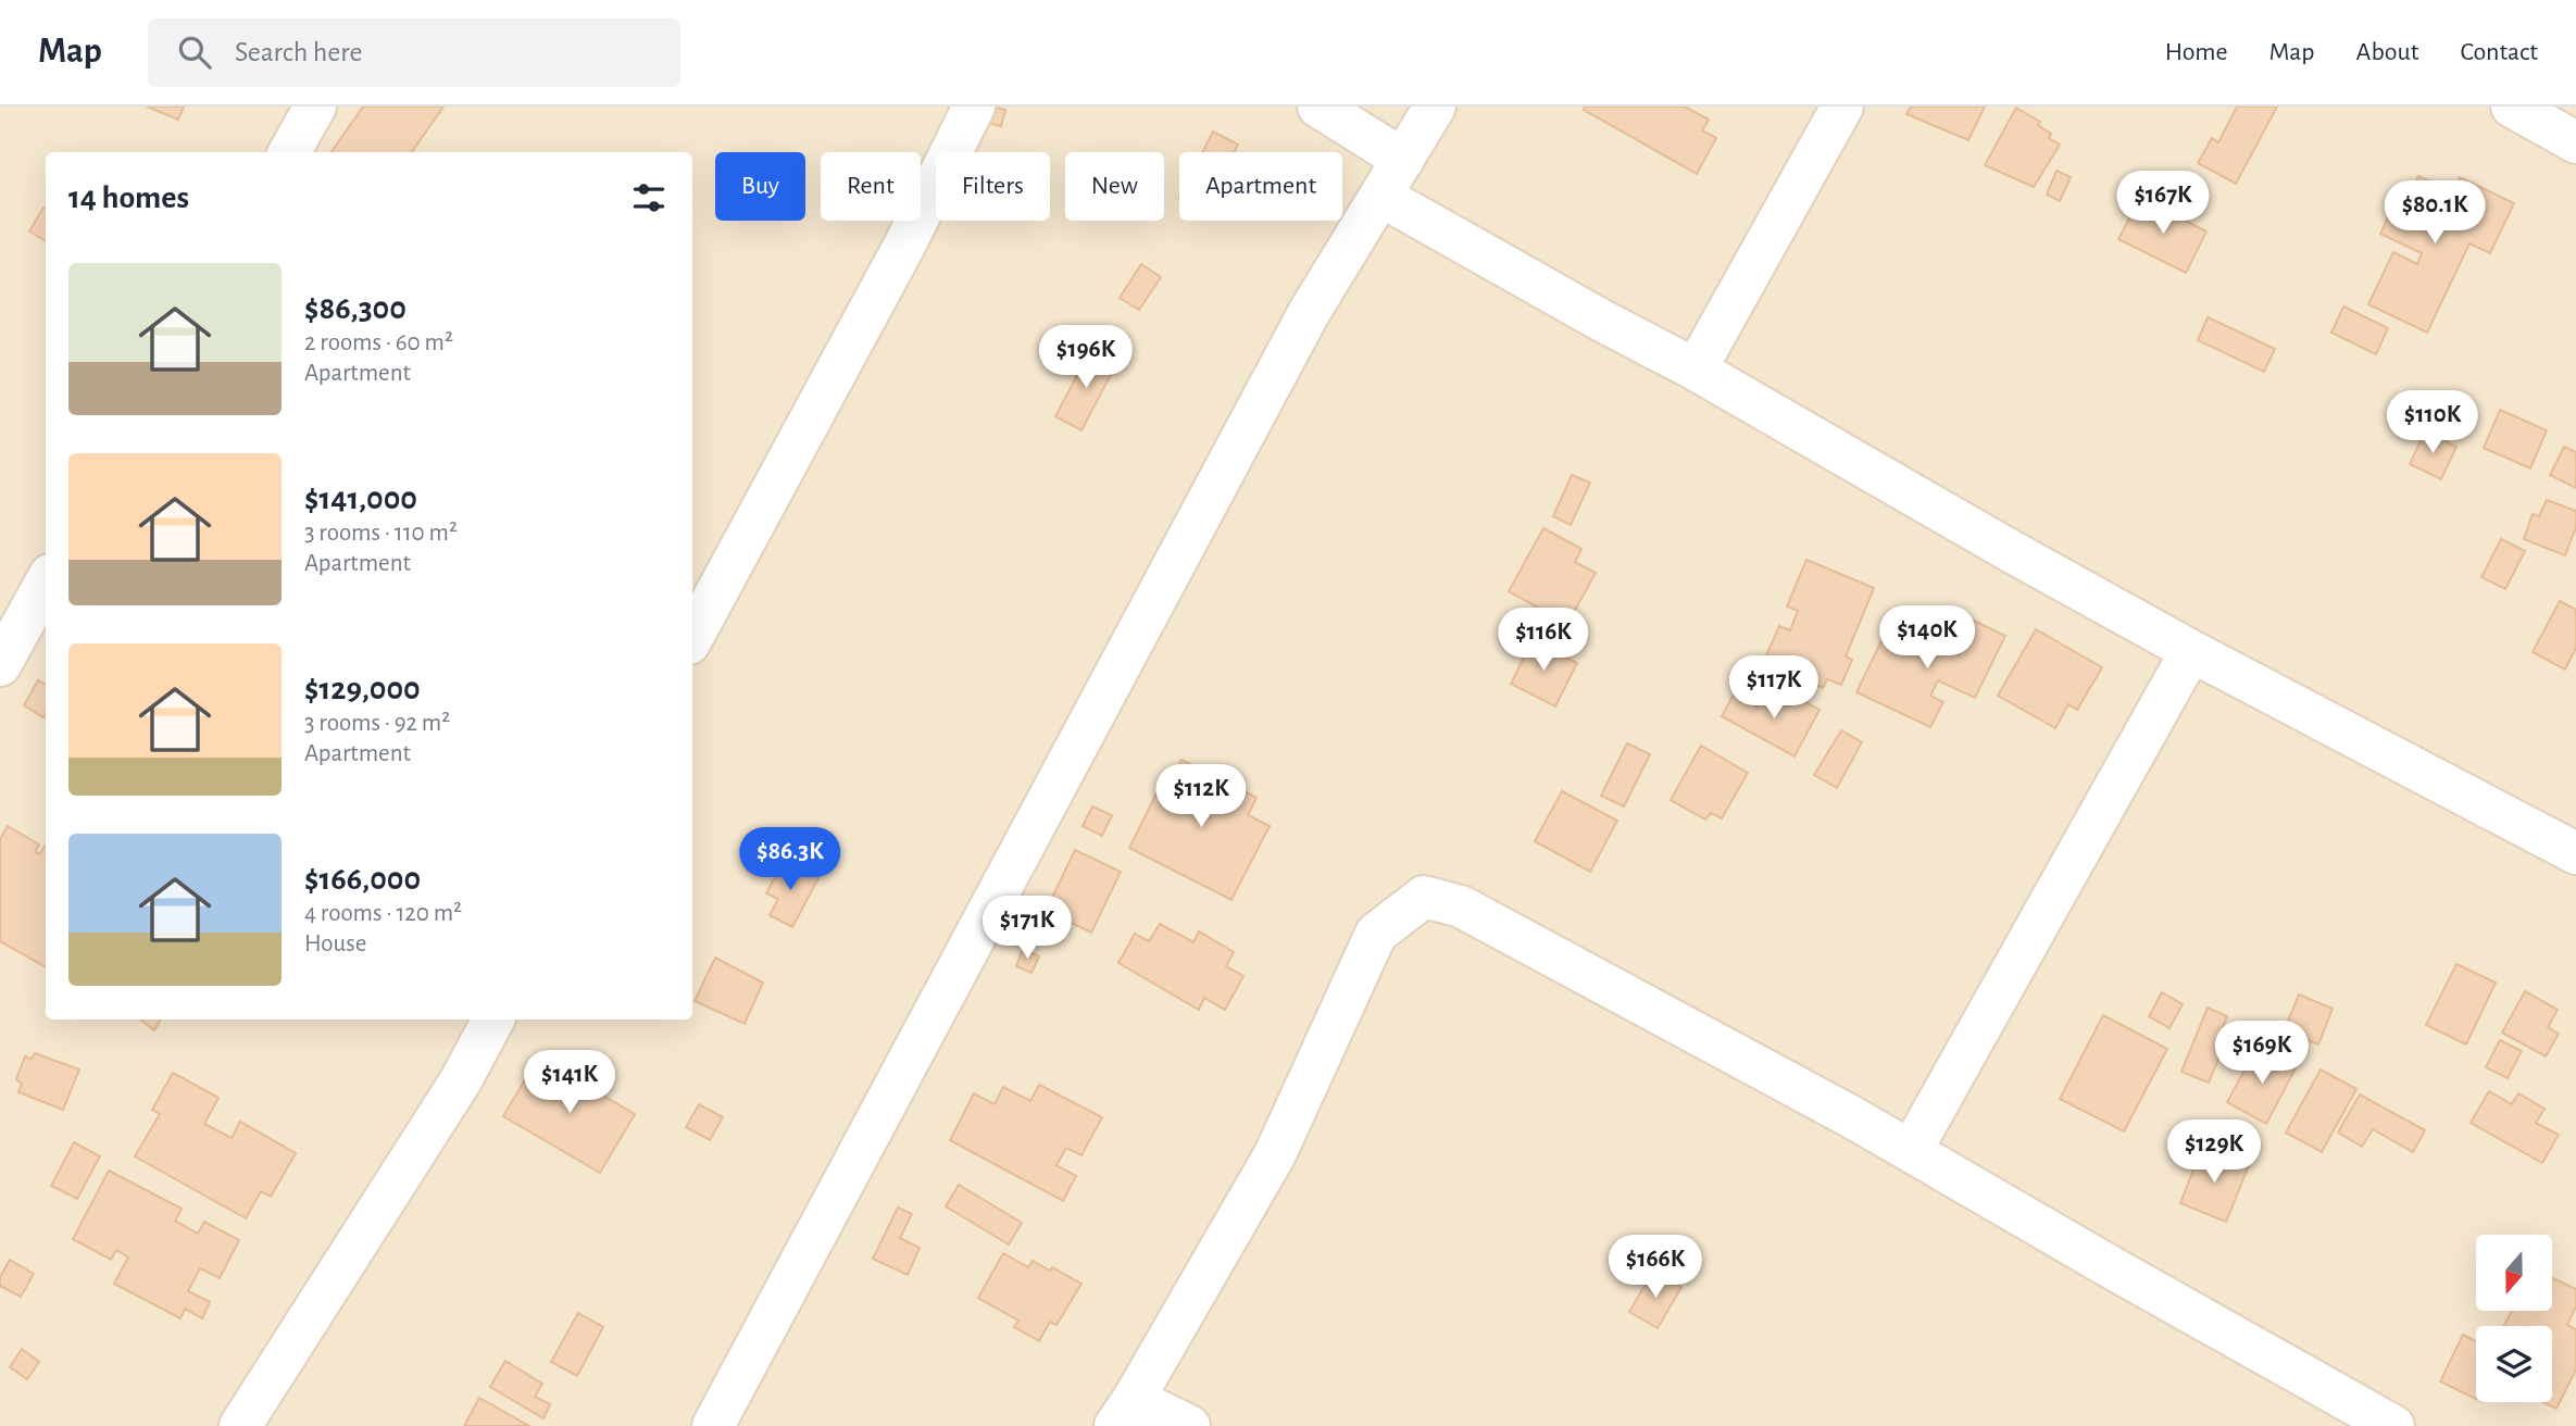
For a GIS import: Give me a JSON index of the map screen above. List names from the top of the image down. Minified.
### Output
{"north":"bottom","page":{"header":"Map","search":"Search here","nav":["Home","Map","About","Contact"],"chip":["Buy","Rent","Filters","New","Apartment"],"heading":"14 homes","price":["$167K","$80.1K","$196K","$110K","$140K","$116K","$117K","$112K","$86.3K","$171K","$169K","$141K","$129K","$166K"],"list":[{"name":"$86,300","note":"2 rooms · 60 m² · Apartment"},{"name":"$141,000","note":"3 rooms · 110 m² · Apartment"},{"name":"$129,000","note":"3 rooms · 92 m² · Apartment"},{"name":"$166,000","note":"4 rooms · 120 m² · House"}]}}
